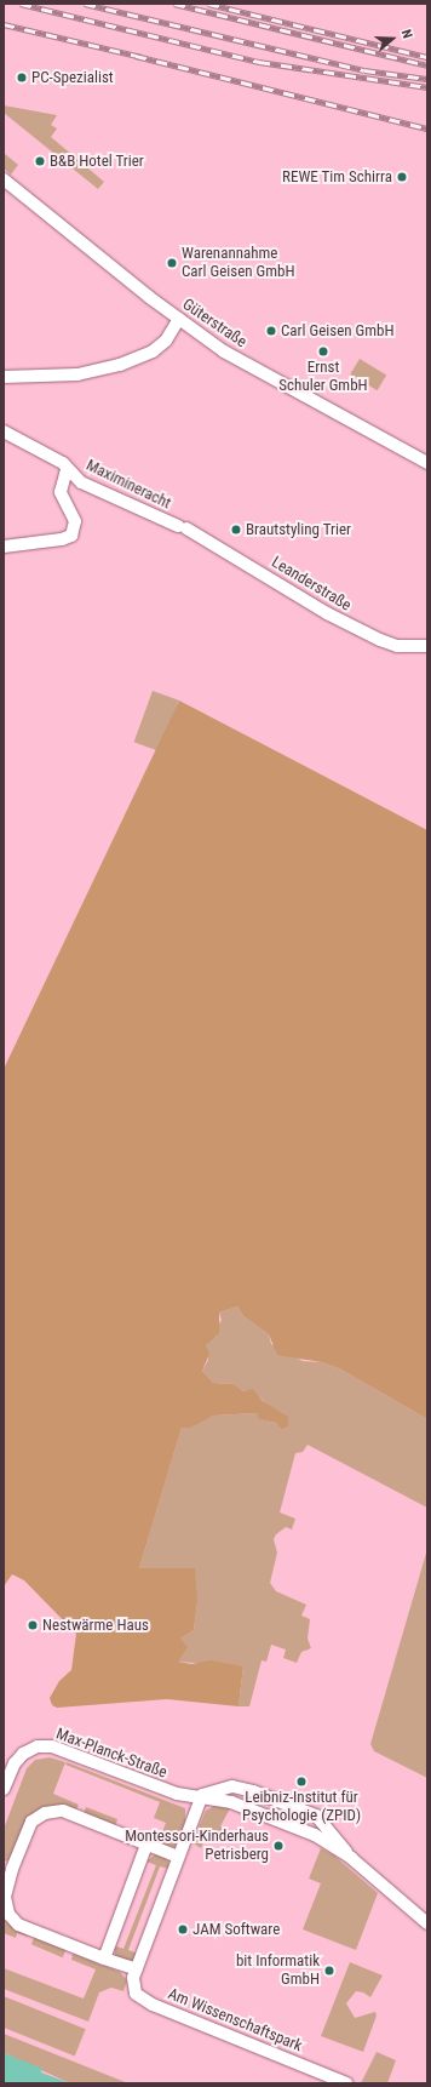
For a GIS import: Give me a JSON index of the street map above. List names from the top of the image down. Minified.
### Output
{"streets":{"street":["Güterstraße","Maximineracht","Leanderstraße","Max-Planck-Straße","Am Wissenschaftspark"]},"crossings":[["Maximineracht","Leanderstraße"],["Max-Planck-Straße","Am Wissenschaftspark"]],"places":["PC-Spezialist","B&B Hotel Trier","REWE Tim Schirra","Warenannahme Carl Geisen GmbH","Carl Geisen GmbH","Ernst Schuler GmbH","Brautstyling Trier","Nestwärme Haus","Leibniz-Institut für Psychologie (ZPID)","Montessori-Kinderhaus Petrisberg","JAM Software","bit Informatik GmbH"],"north":"right"}
